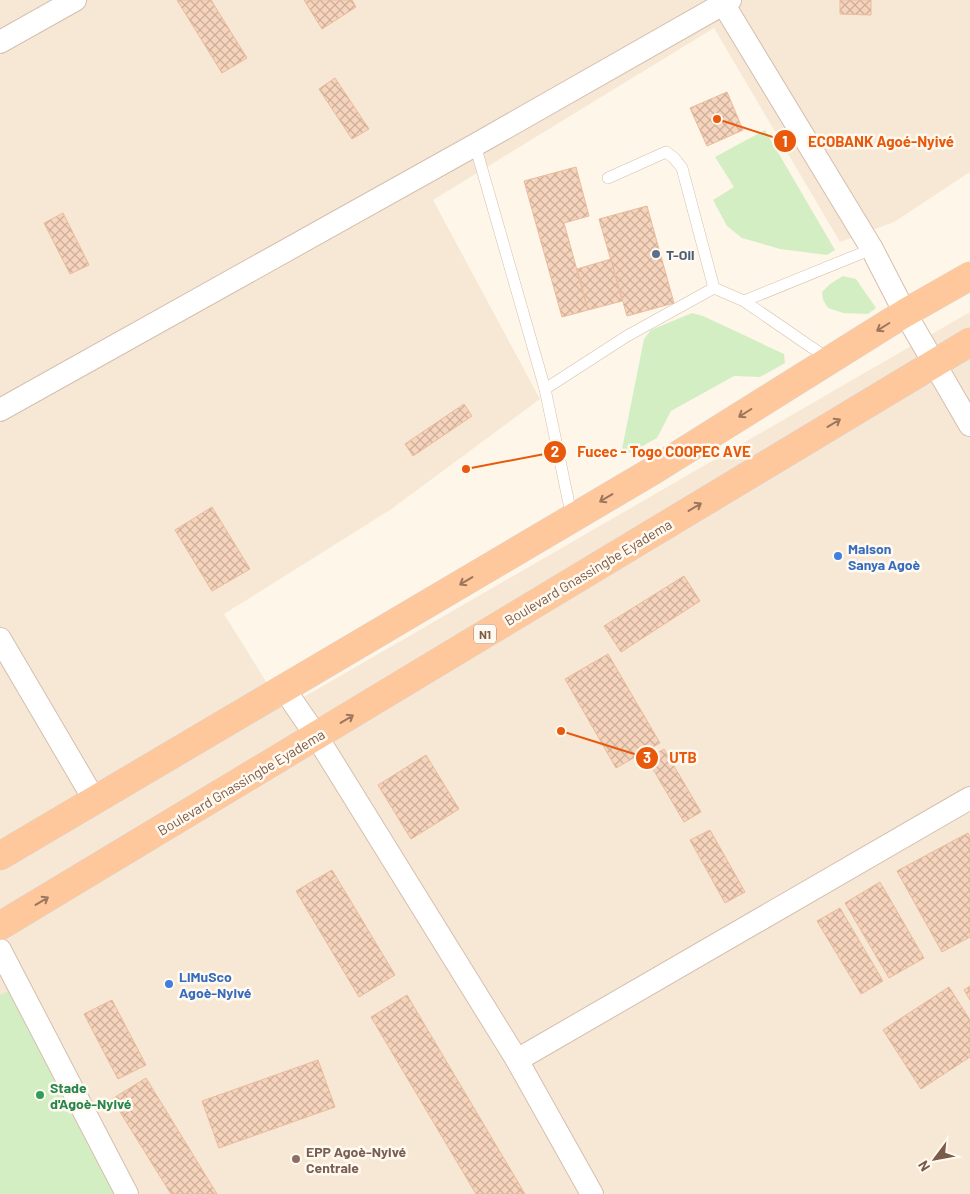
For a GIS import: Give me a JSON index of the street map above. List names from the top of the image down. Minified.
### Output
{"streets":{"highway":["Boulevard Gnassingbe Eyadema","N1"]},"places":["ECOBANK Agoé-Nyivé","T-Oil","Fucec - Togo COOPEC AVE","Maison Sanya Agoè","UTB","LiMuSco Agoè-Nyivé","Stade d'Agoè-Nyivé","EPP Agoè-Nyivé Centrale"],"north":"bottom left"}
